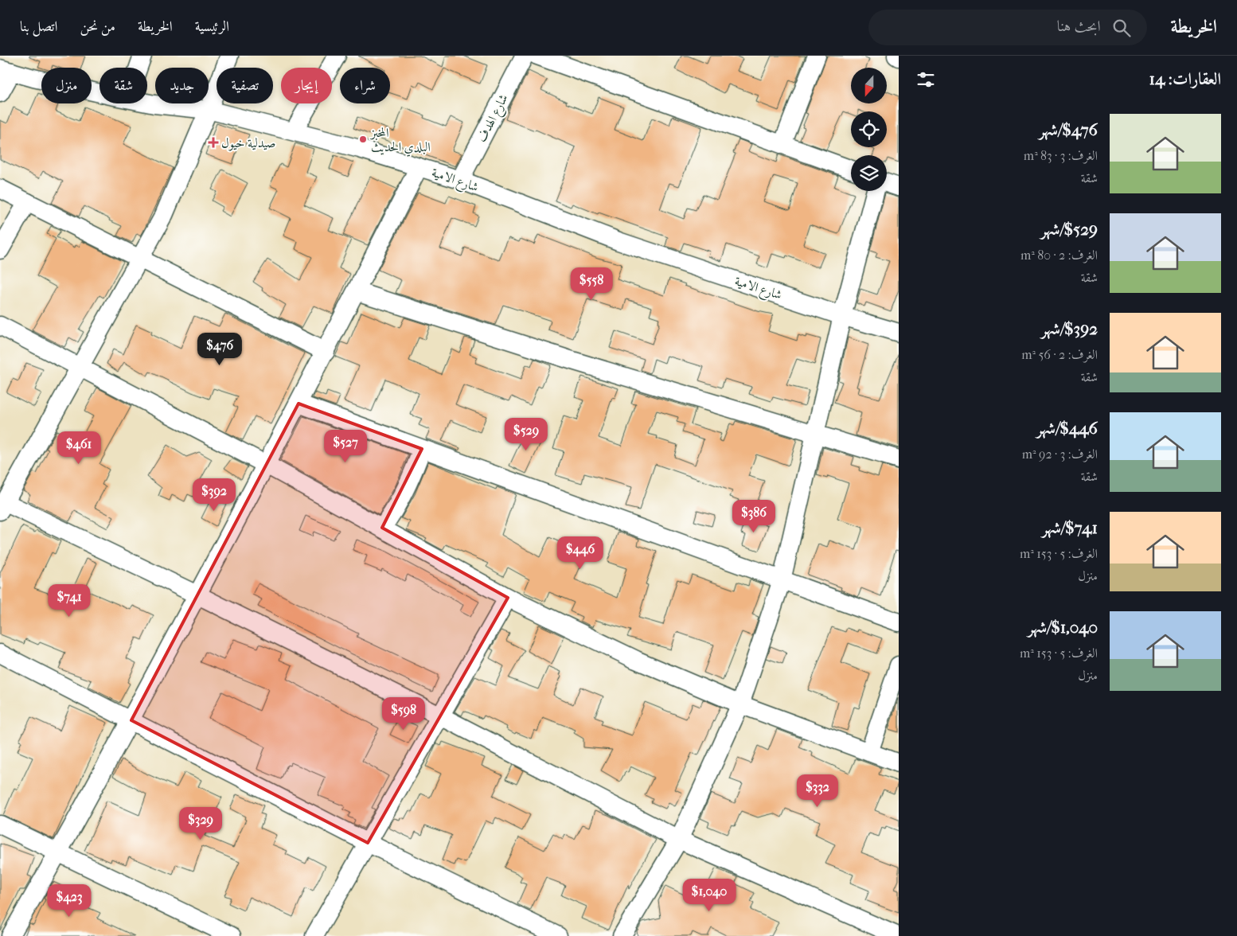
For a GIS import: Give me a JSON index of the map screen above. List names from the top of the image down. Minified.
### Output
{"streets":{"street":["شارع الهدف","شارع الامية"]},"crossings":[["شارع الهدف","شارع الامية"]],"places":{"other":["المخبز البلدي الحديث"],"health":["صيدلية خيول"]},"north":"bottom","page":{"header":"الخريطة","search":"ابحث هنا","nav":["الرئيسية","الخريطة","من نحن","اتصل بنا"],"heading":"العقارات: 14","chip":["شراء","إيجار","تصفية","جديد","شقة","منزل"],"list":[{"name":"$476/شهر","note":"الغرف: 3 · 83 m² · شقة"},{"name":"$529/شهر","note":"الغرف: 2 · 80 m² · شقة"},{"name":"$392/شهر","note":"الغرف: 2 · 56 m² · شقة"},{"name":"$446/شهر","note":"الغرف: 3 · 92 m² · شقة"},{"name":"$741/شهر","note":"الغرف: 5 · 153 m² · منزل"},{"name":"$1,040/شهر","note":"الغرف: 5 · 153 m² · منزل"}],"price":["$558","$476","$529","$527","$461","$392","$386","$446","$741","$598","$332","$329","$1,040","$423"]}}
